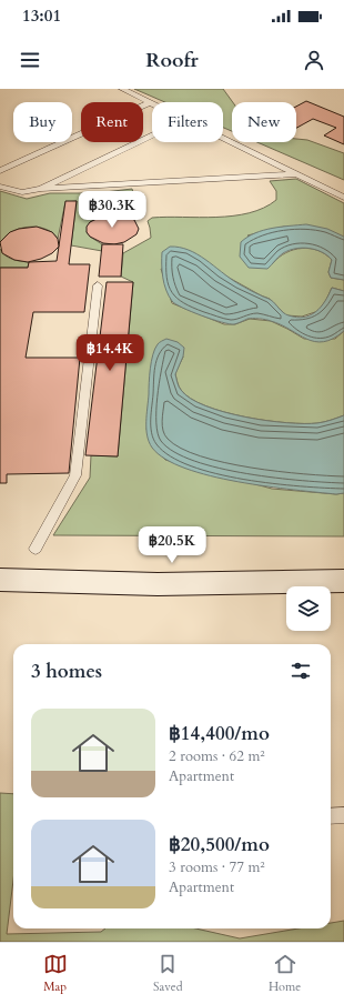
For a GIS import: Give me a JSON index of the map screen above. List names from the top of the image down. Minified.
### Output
{"page":{"status":"13:01","header":"Roofr","chip":["Buy","Rent","Filters","New"],"price":["฿30.3K","฿14.4K","฿20.5K"],"heading":"3 homes","list":[{"name":"฿14,400/mo","note":"2 rooms · 62 m² · Apartment"},{"name":"฿20,500/mo","note":"3 rooms · 77 m² · Apartment"}],"tabs":["Map","Saved","Home"]}}
